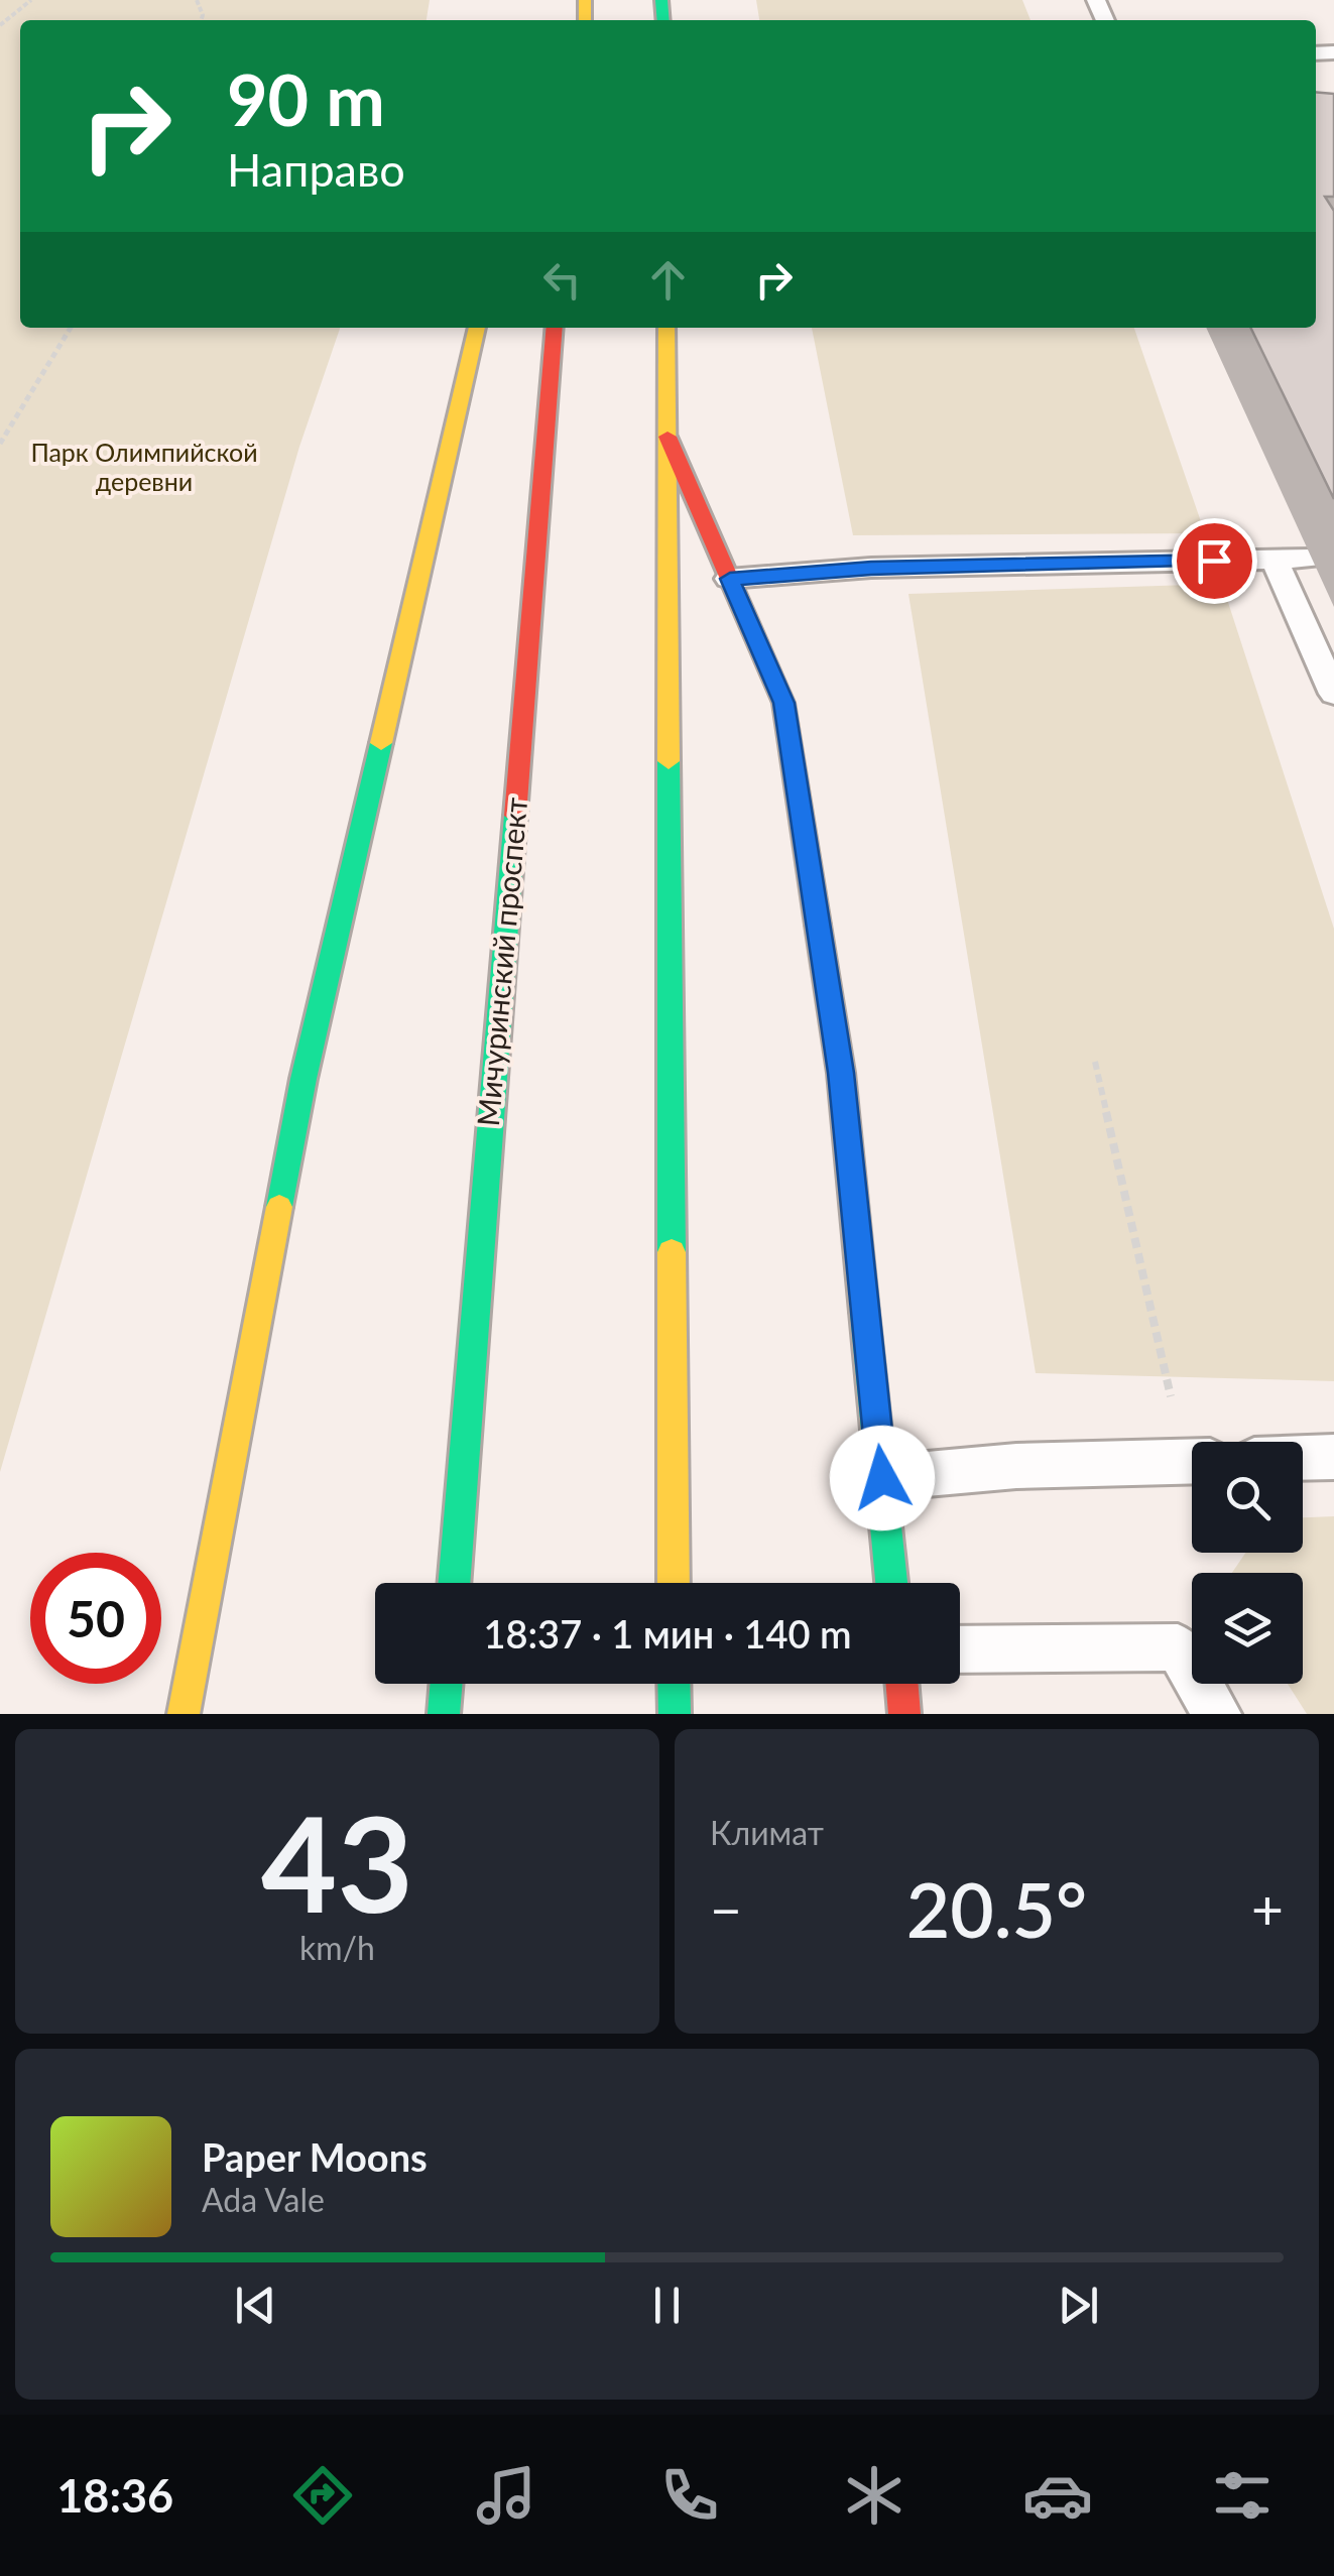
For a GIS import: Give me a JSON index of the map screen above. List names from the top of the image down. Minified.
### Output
{"streets":{"main road":["Мичуринский проспект"]},"parks":["Парк Олимпийской деревни"],"page":{"turn":["90 m","Направо"],"limit":"50","trip":"18:37 · 1 мин · 140 m","tile":[["43","km/h"],"Климат"],"heat":["−","20.5°","+"],"song":["Paper Moons","Ada Vale"],"tabs":"18:36"}}
